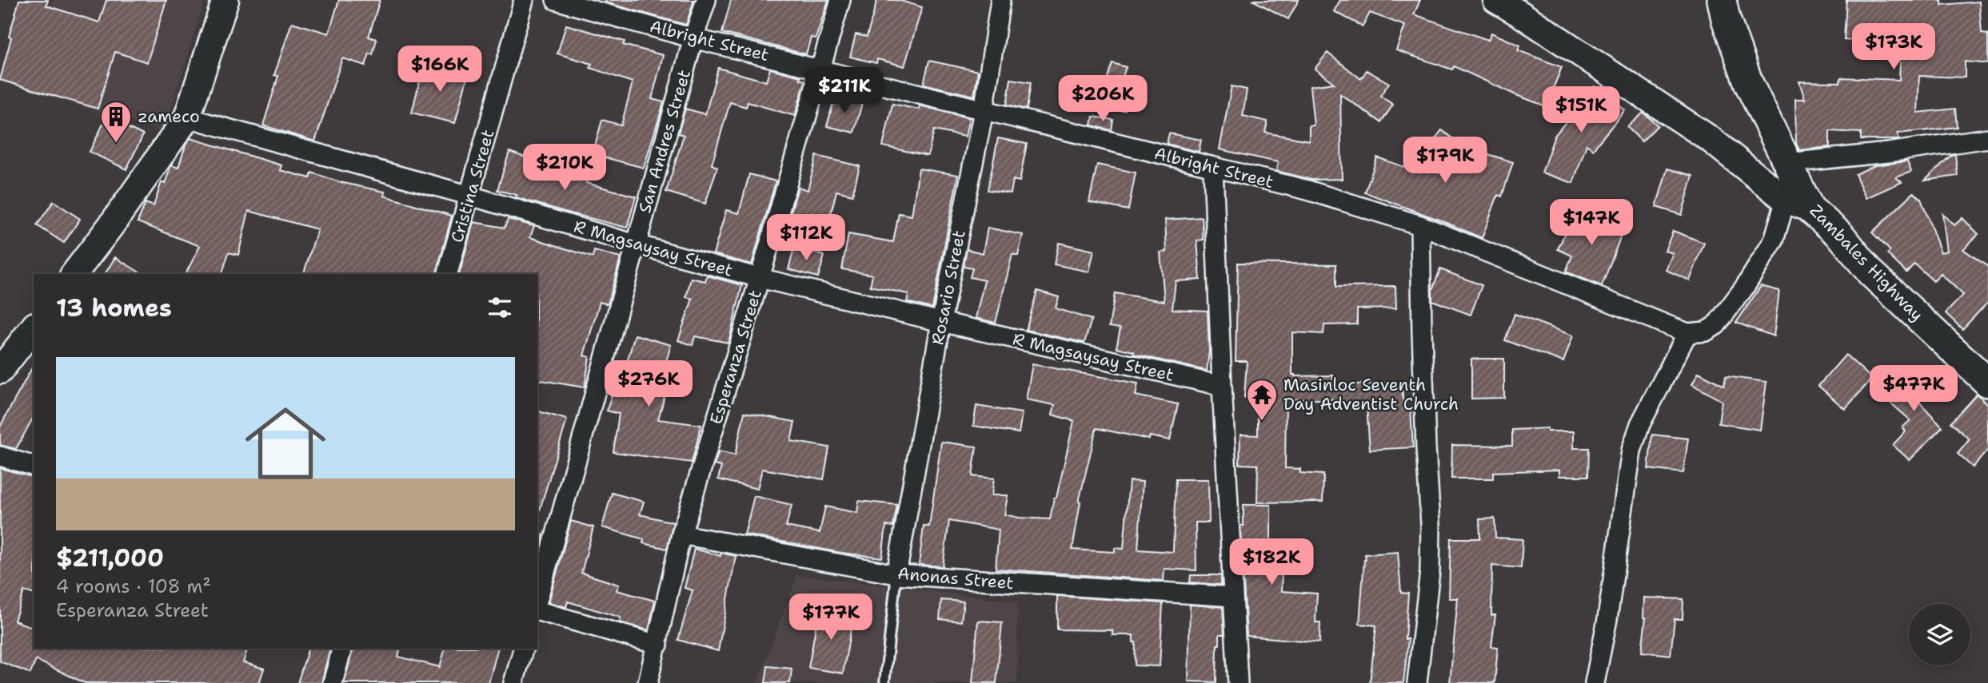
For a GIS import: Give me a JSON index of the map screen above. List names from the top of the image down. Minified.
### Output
{"streets":{"main road":["Zambales Highway"],"street":["Albright Street","San Andres Street","Cristina Street","R Magsaysay Street","Rosario Street","Esperanza Street","Anonas Street"]},"crossings":[["Albright Street","San Andres Street"],["Albright Street","Rosario Street"],["Albright Street","Esperanza Street"],["San Andres Street","R Magsaysay Street"],["Cristina Street","R Magsaysay Street"],["R Magsaysay Street","Rosario Street"],["R Magsaysay Street","Esperanza Street"],["Rosario Street","Anonas Street"],["Esperanza Street","Anonas Street"]],"places":{"building":["zameco"],"temple":["Masinloc Seventh Day Adventist Church"]},"page":{"price":["$173K","$166K","$211K","$206K","$151K","$179K","$210K","$147K","$112K","$276K","$477K","$182K","$177K"],"heading":"13 homes","list":[{"name":"$211,000","note":"4 rooms · 108 m² · Esperanza Street"}]}}
